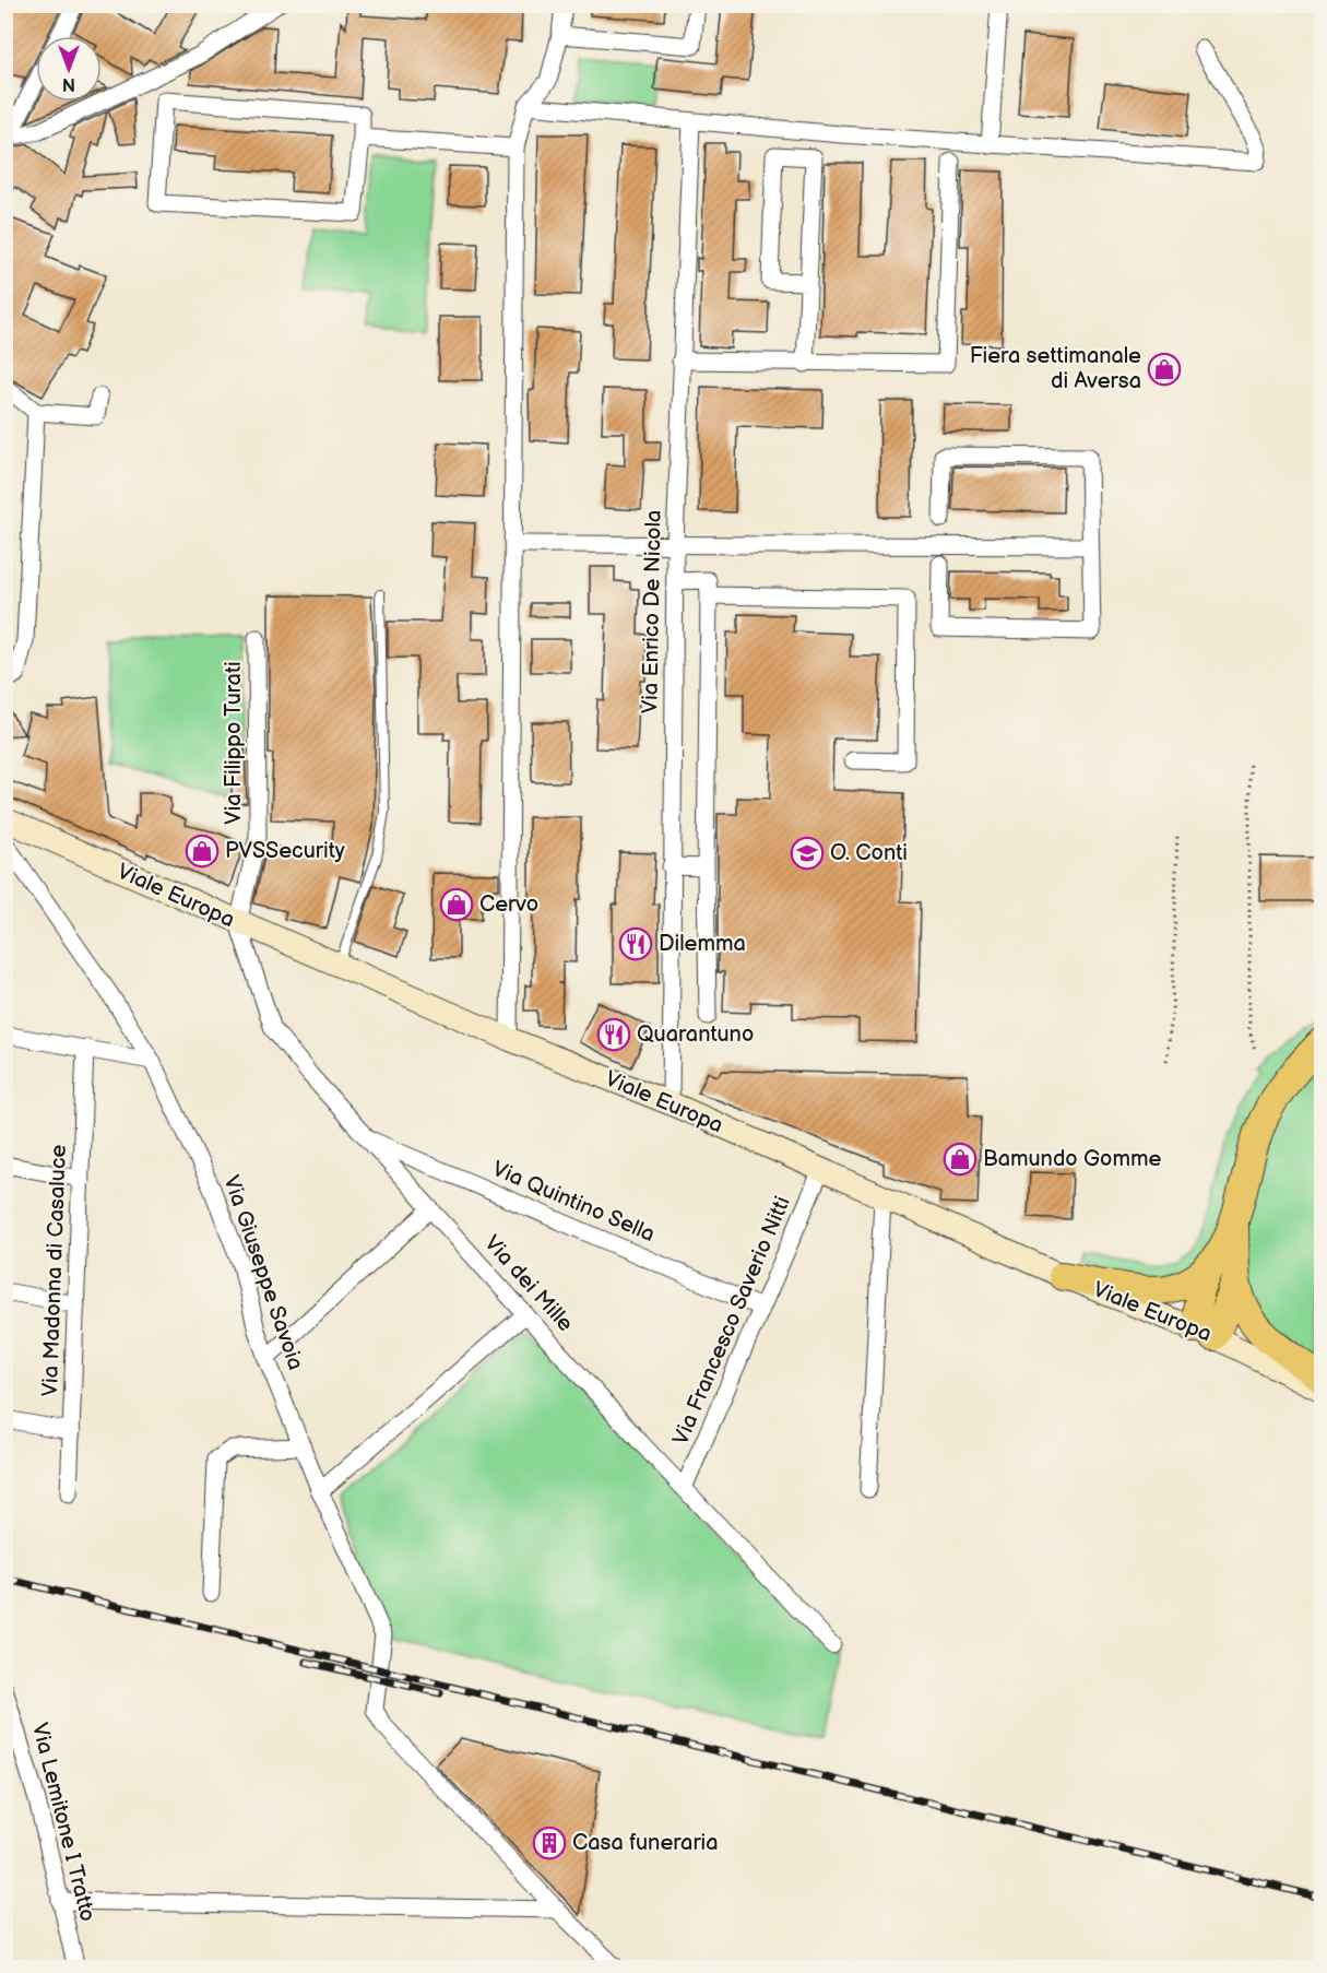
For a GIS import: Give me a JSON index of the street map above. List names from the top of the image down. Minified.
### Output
{"streets":{"main road":["Viale Europa"],"street":["Via Enrico De Nicola","Via Filippo Turati","Via Quintino Sella","Via Madonna di Casaluce","Via Giuseppe Savoia","Via dei Mille","Via Francesco Saverio Nitti","Via Lemitone I Tratto"]},"crossings":[["Via Enrico De Nicola","Viale Europa"],["Via Filippo Turati","Viale Europa"],["Via Filippo Turati","Via dei Mille"],["Viale Europa","Via dei Mille"],["Viale Europa","Via Francesco Saverio Nitti"],["Via Quintino Sella","Via dei Mille"],["Via Quintino Sella","Via Francesco Saverio Nitti"],["Via dei Mille","Via Francesco Saverio Nitti"]],"places":{"shop":["Fiera settimanale di Aversa","PVSSecurity","Cervo","Bamundo Gomme"],"school or university":["O. Conti"],"restaurant":["Dilemma","Quarantuno"],"building":["Casa funeraria"]},"north":"bottom"}
